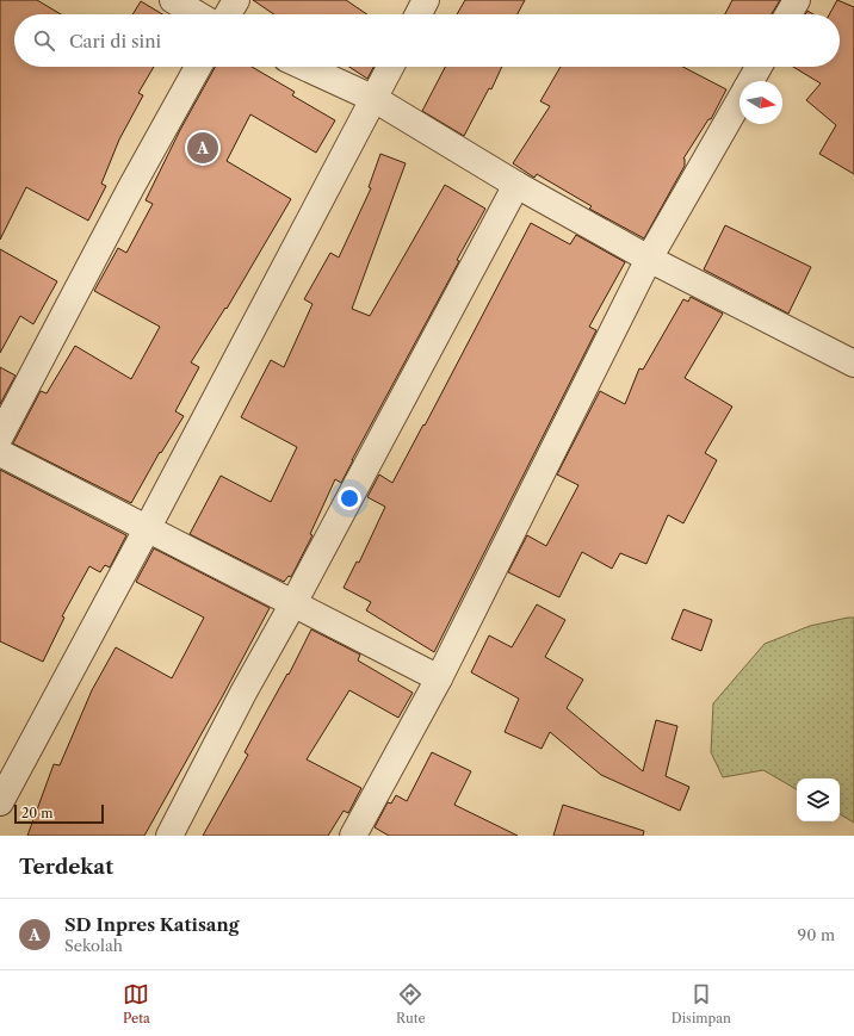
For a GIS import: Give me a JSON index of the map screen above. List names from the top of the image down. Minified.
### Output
{"scale_bar":"20 m","north":"right","page":{"search":"Cari di sini","pins":"A","scale":"20 m","heading":"Terdekat","list":[{"mark":"A","name":"SD Inpres Katisang","note":"Sekolah","value":"90 m"}],"nav":["Peta","Rute","Disimpan"]}}
